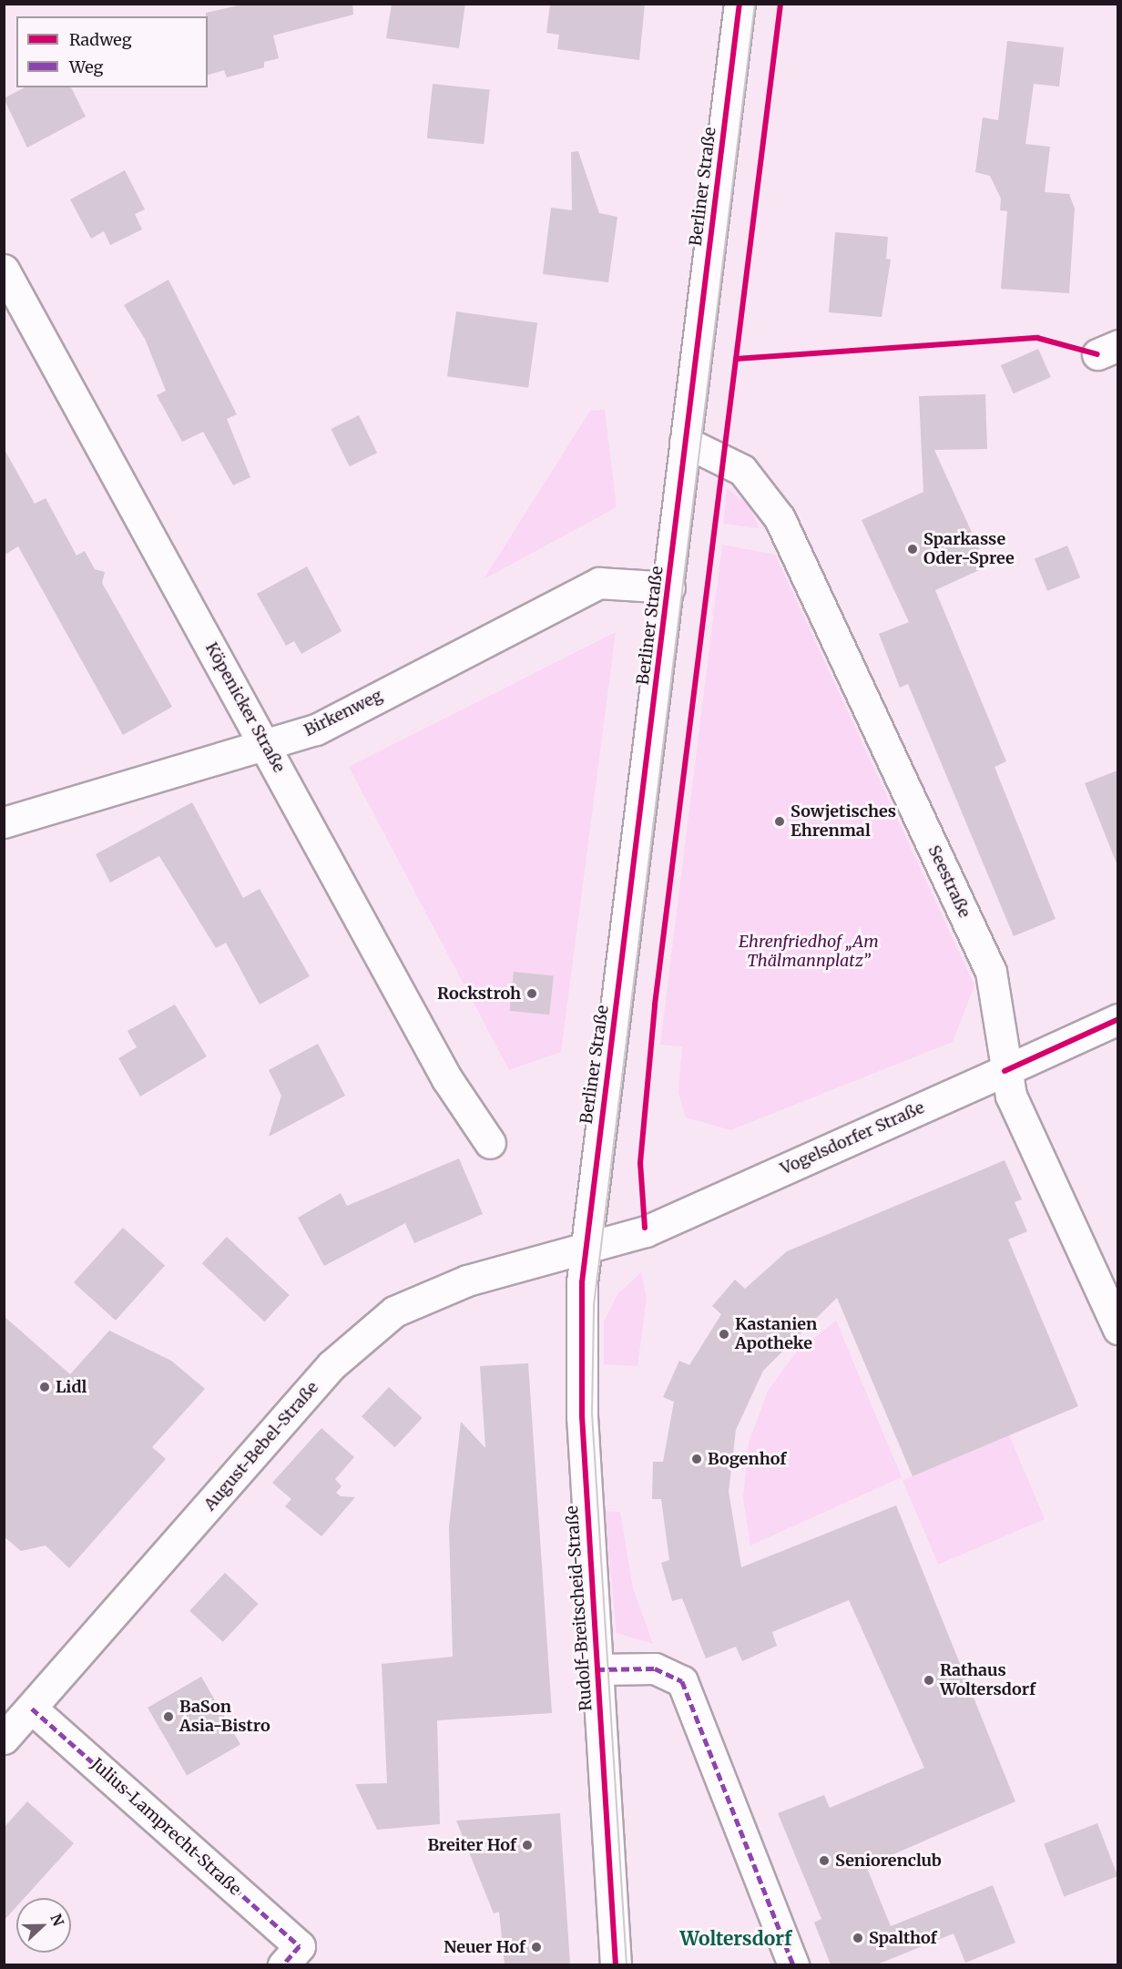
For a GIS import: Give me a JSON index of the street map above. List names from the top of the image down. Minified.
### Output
{"streets":{"street":["Berliner Straße","Köpenicker Straße","Birkenweg","Seestraße","Vogelsdorfer Straße","August-Bebel-Straße","Rudolf-Breitscheid-Straße","Julius-Lamprecht-Straße"]},"crossings":[["Berliner Straße","Birkenweg"],["Berliner Straße","Seestraße"],["Berliner Straße","Vogelsdorfer Straße"],["Berliner Straße","August-Bebel-Straße"],["Berliner Straße","Rudolf-Breitscheid-Straße"],["Köpenicker Straße","Birkenweg"],["Seestraße","Vogelsdorfer Straße"],["Vogelsdorfer Straße","August-Bebel-Straße"],["Vogelsdorfer Straße","Rudolf-Breitscheid-Straße"],["August-Bebel-Straße","Rudolf-Breitscheid-Straße"],["August-Bebel-Straße","Julius-Lamprecht-Straße"]],"districts":["Woltersdorf"],"parks":["Ehrenfriedhof „Am Thälmannplatz”"],"places":["Sparkasse Oder-Spree","Sowjetisches Ehrenmal","Rockstroh","Kastanien Apotheke","Lidl","Bogenhof","Rathaus Woltersdorf","BaSon Asia-Bistro","Breiter Hof","Seniorenclub","Spalthof","Neuer Hof"],"legend":["Radweg","Weg"],"north":"right"}
